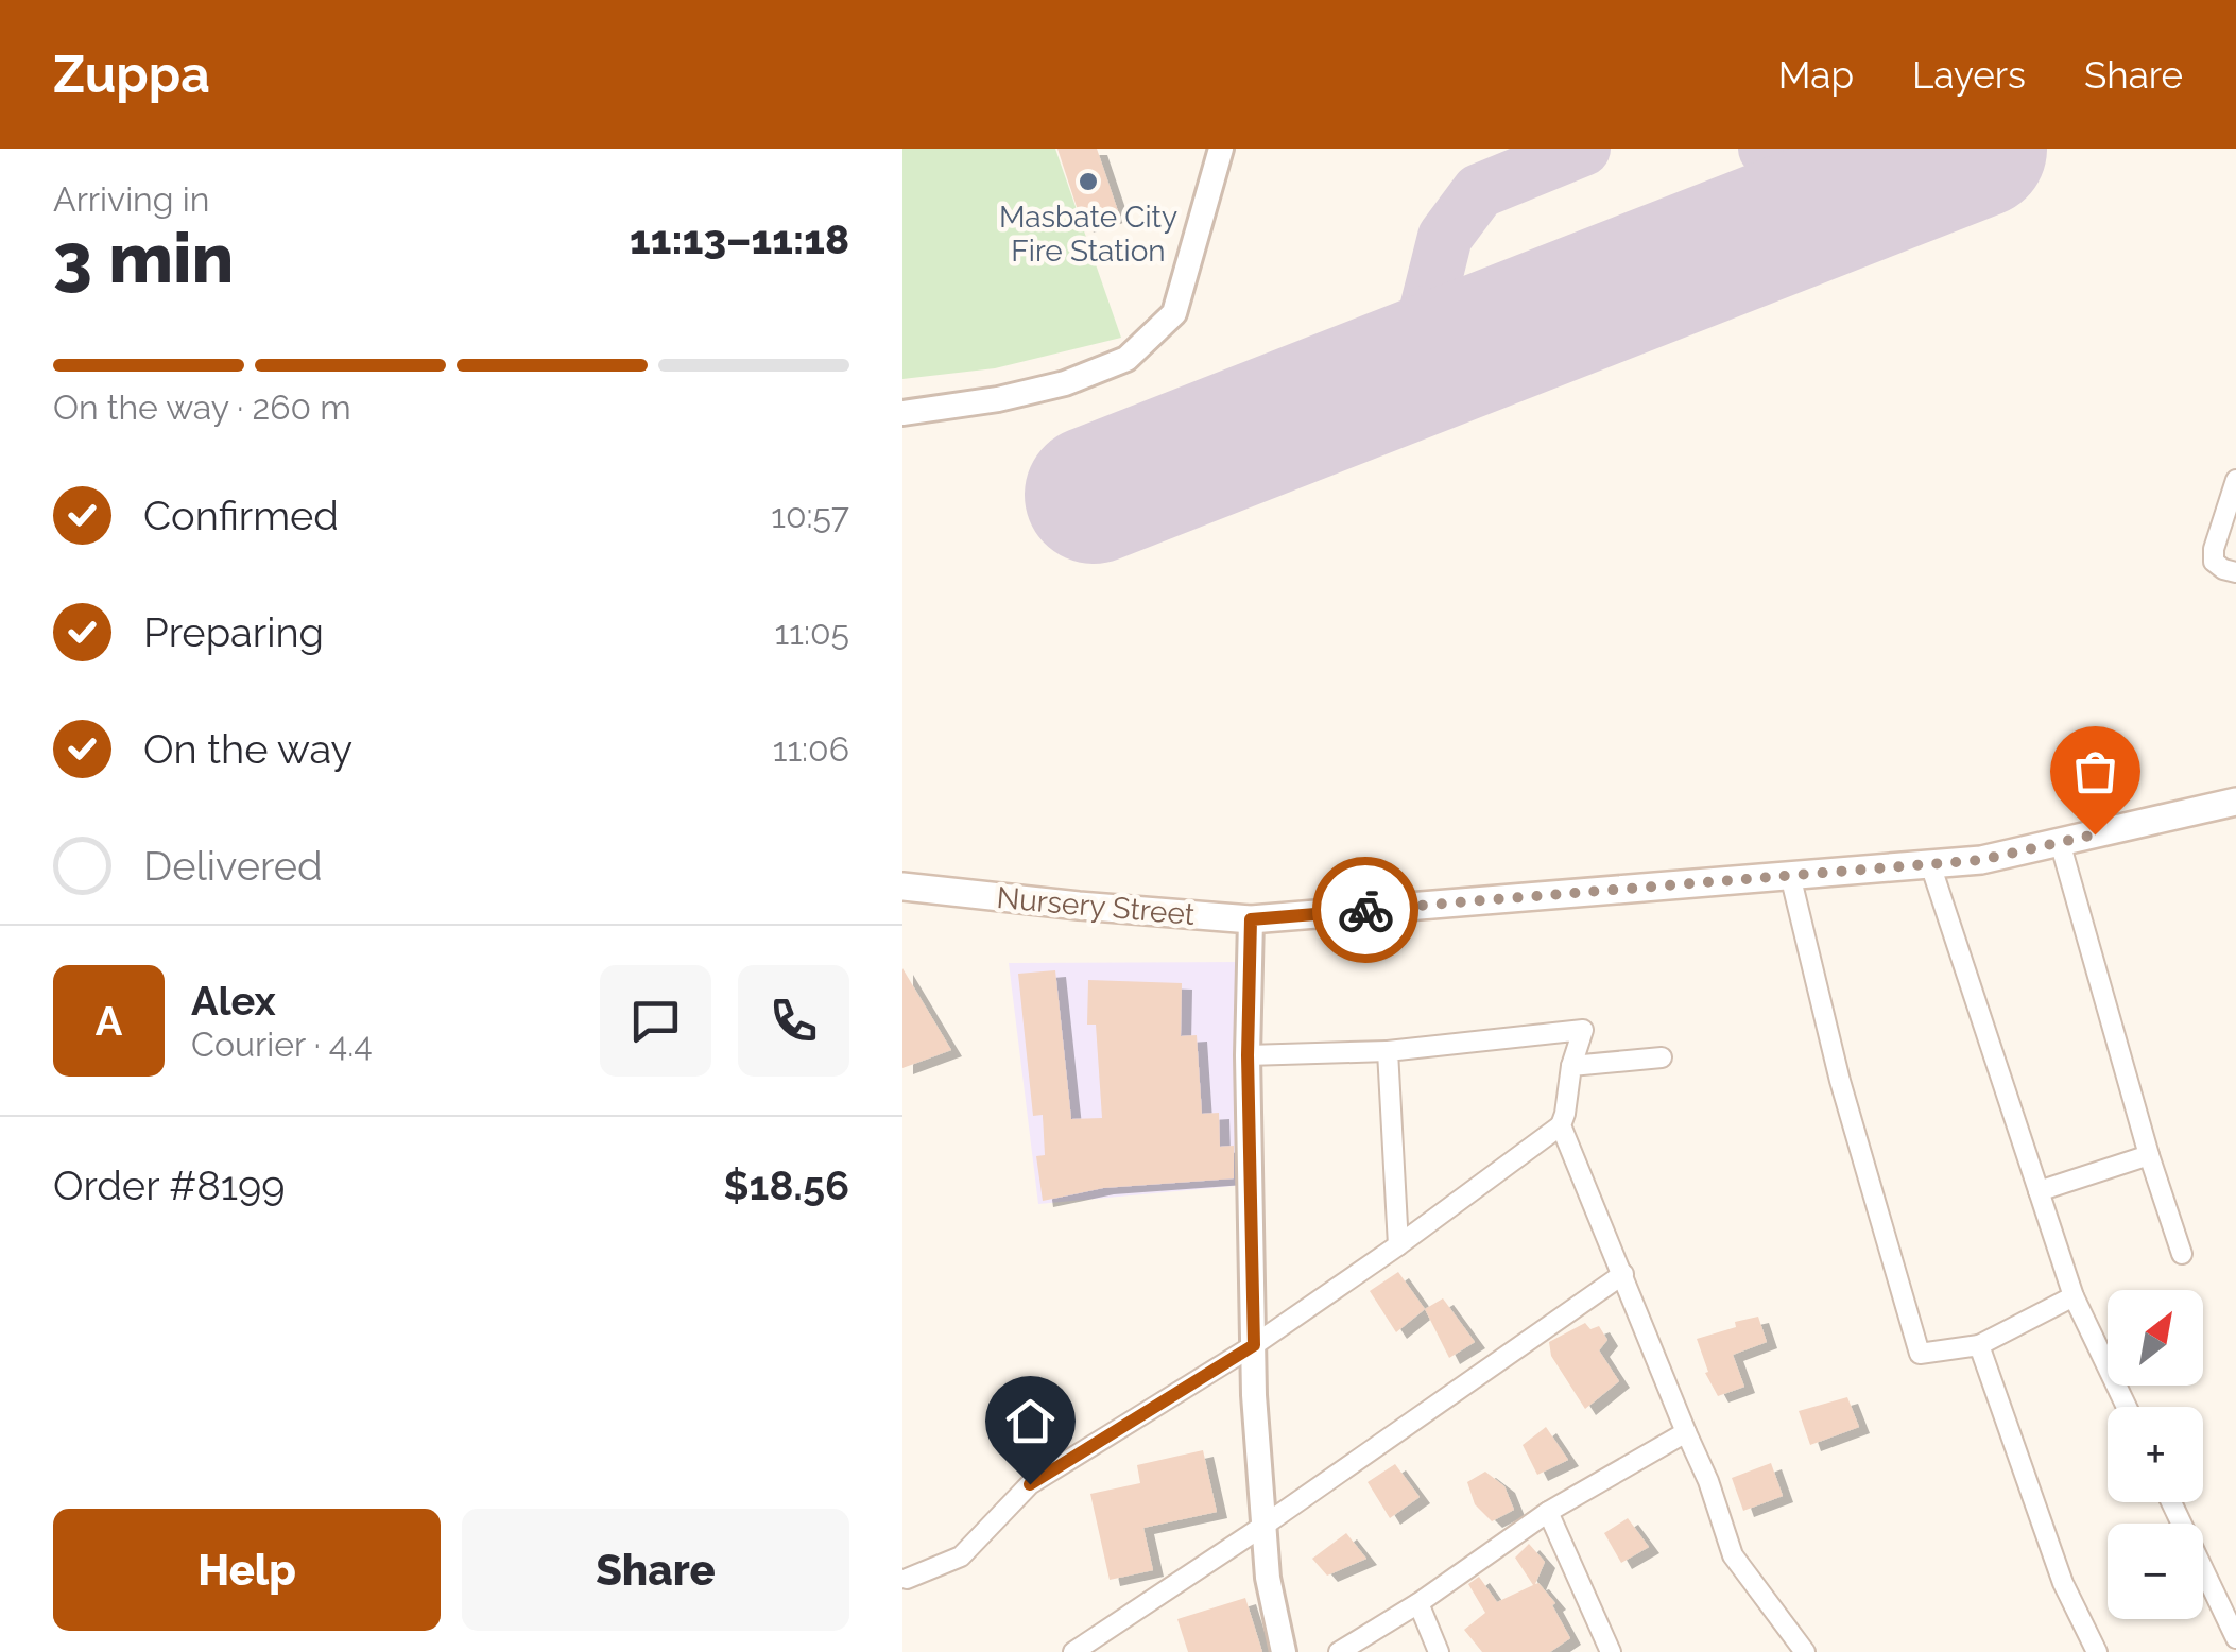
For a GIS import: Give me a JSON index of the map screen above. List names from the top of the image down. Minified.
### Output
{"streets":{"main road":["Nursery Street"]},"places":["Masbate City Fire Station"],"north":"top right","page":{"header":"Zuppa","nav":["Map","Layers","Share"],"heading":["3 min","Arriving in","11:13–11:18"],"panel":["Alex","Courier · 4.4","Order #8199","$18.56"],"bar":"On the way · 260 m","list":[["Confirmed","10:57"],["Preparing","11:05"],["On the way","11:06"],"Delivered"],"round":"A","map_buttons":["+","−"],"buttons":["Help","Share"]}}
